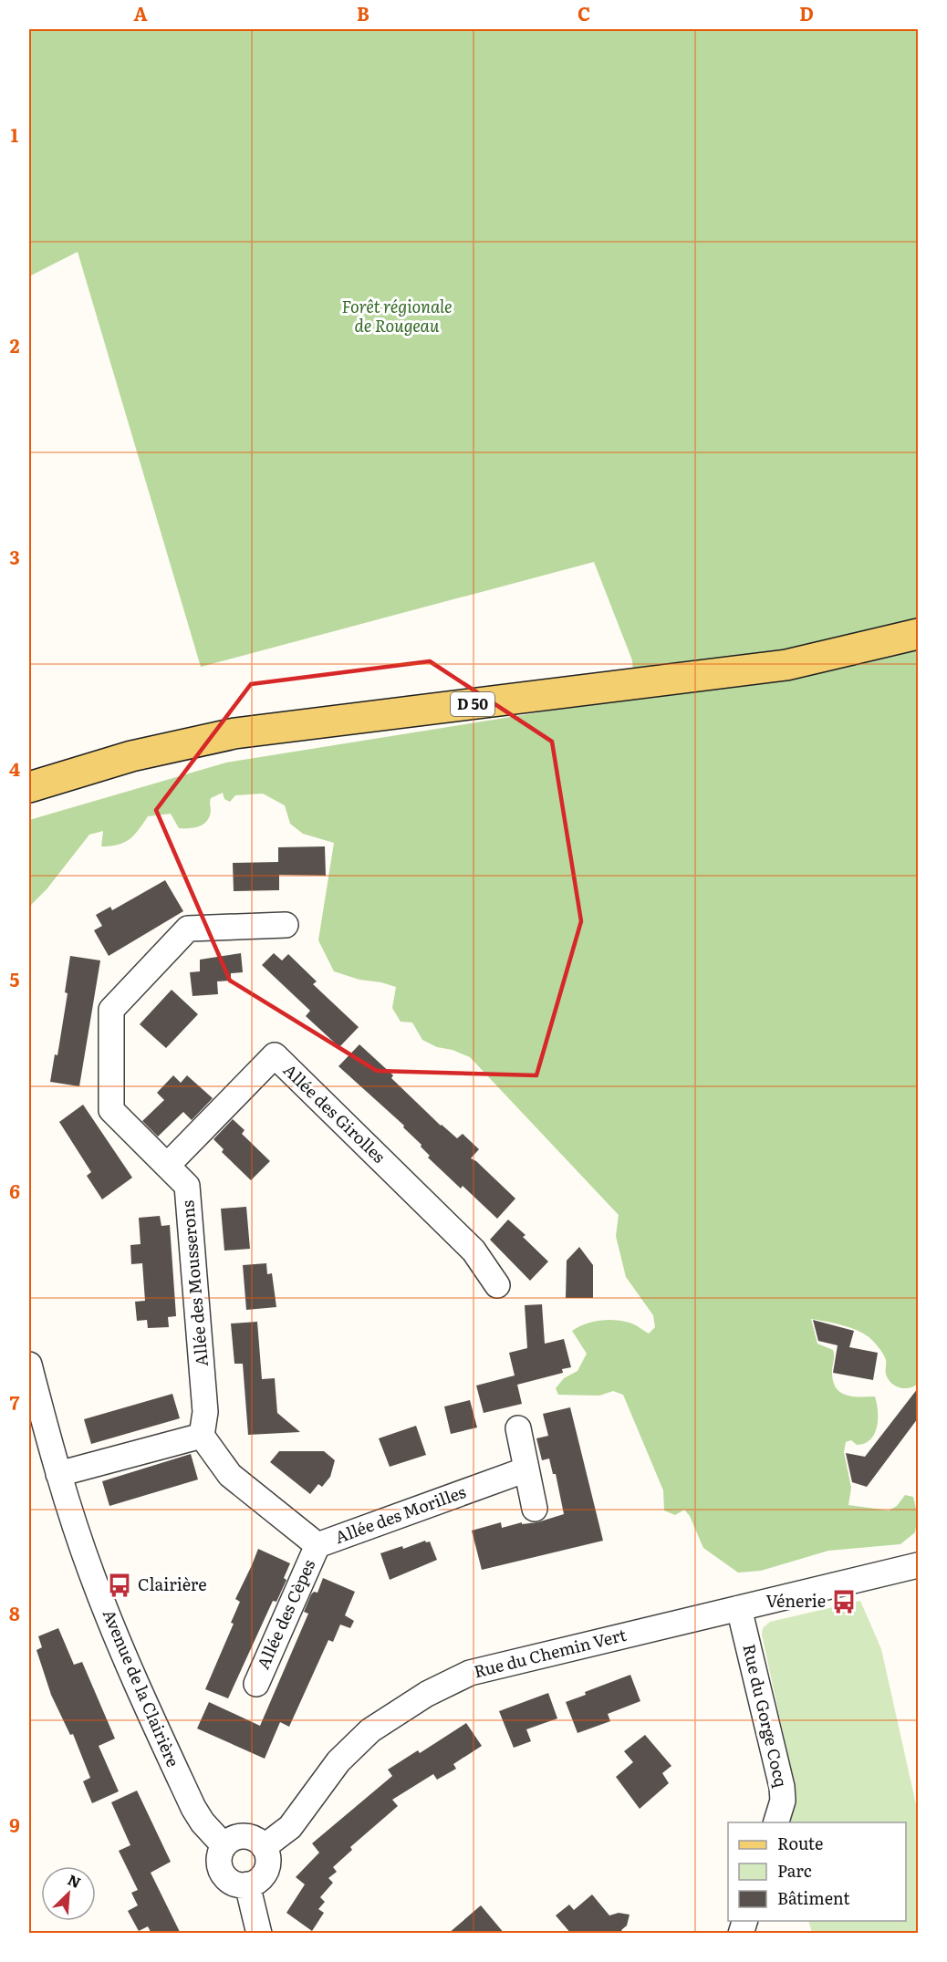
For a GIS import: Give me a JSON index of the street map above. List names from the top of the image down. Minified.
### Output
{"streets":{"main road":["D 50"],"street":["Allée des Girolles","Allée des Mousserons","Allée des Morilles","Allée des Cèpes","Rue du Chemin Vert","Avenue de la Clairière","Rue du Gorge Cocq"]},"crossings":[["Allée des Girolles","Allée des Mousserons"],["Allée des Mousserons","Allée des Morilles"],["Allée des Morilles","Allée des Cèpes"],["Rue du Chemin Vert","Avenue de la Clairière"],["Rue du Chemin Vert","Rue du Gorge Cocq"]],"parks":["Forêt régionale de Rougeau"],"places":{"bus stop":["Clairière","Vénerie"]},"legend":["Route","Parc","Bâtiment"],"north":"top right","grid":{"columns":["A","B","C","D"],"rows":["1","2","3","4","5","6","7","8","9"]}}
